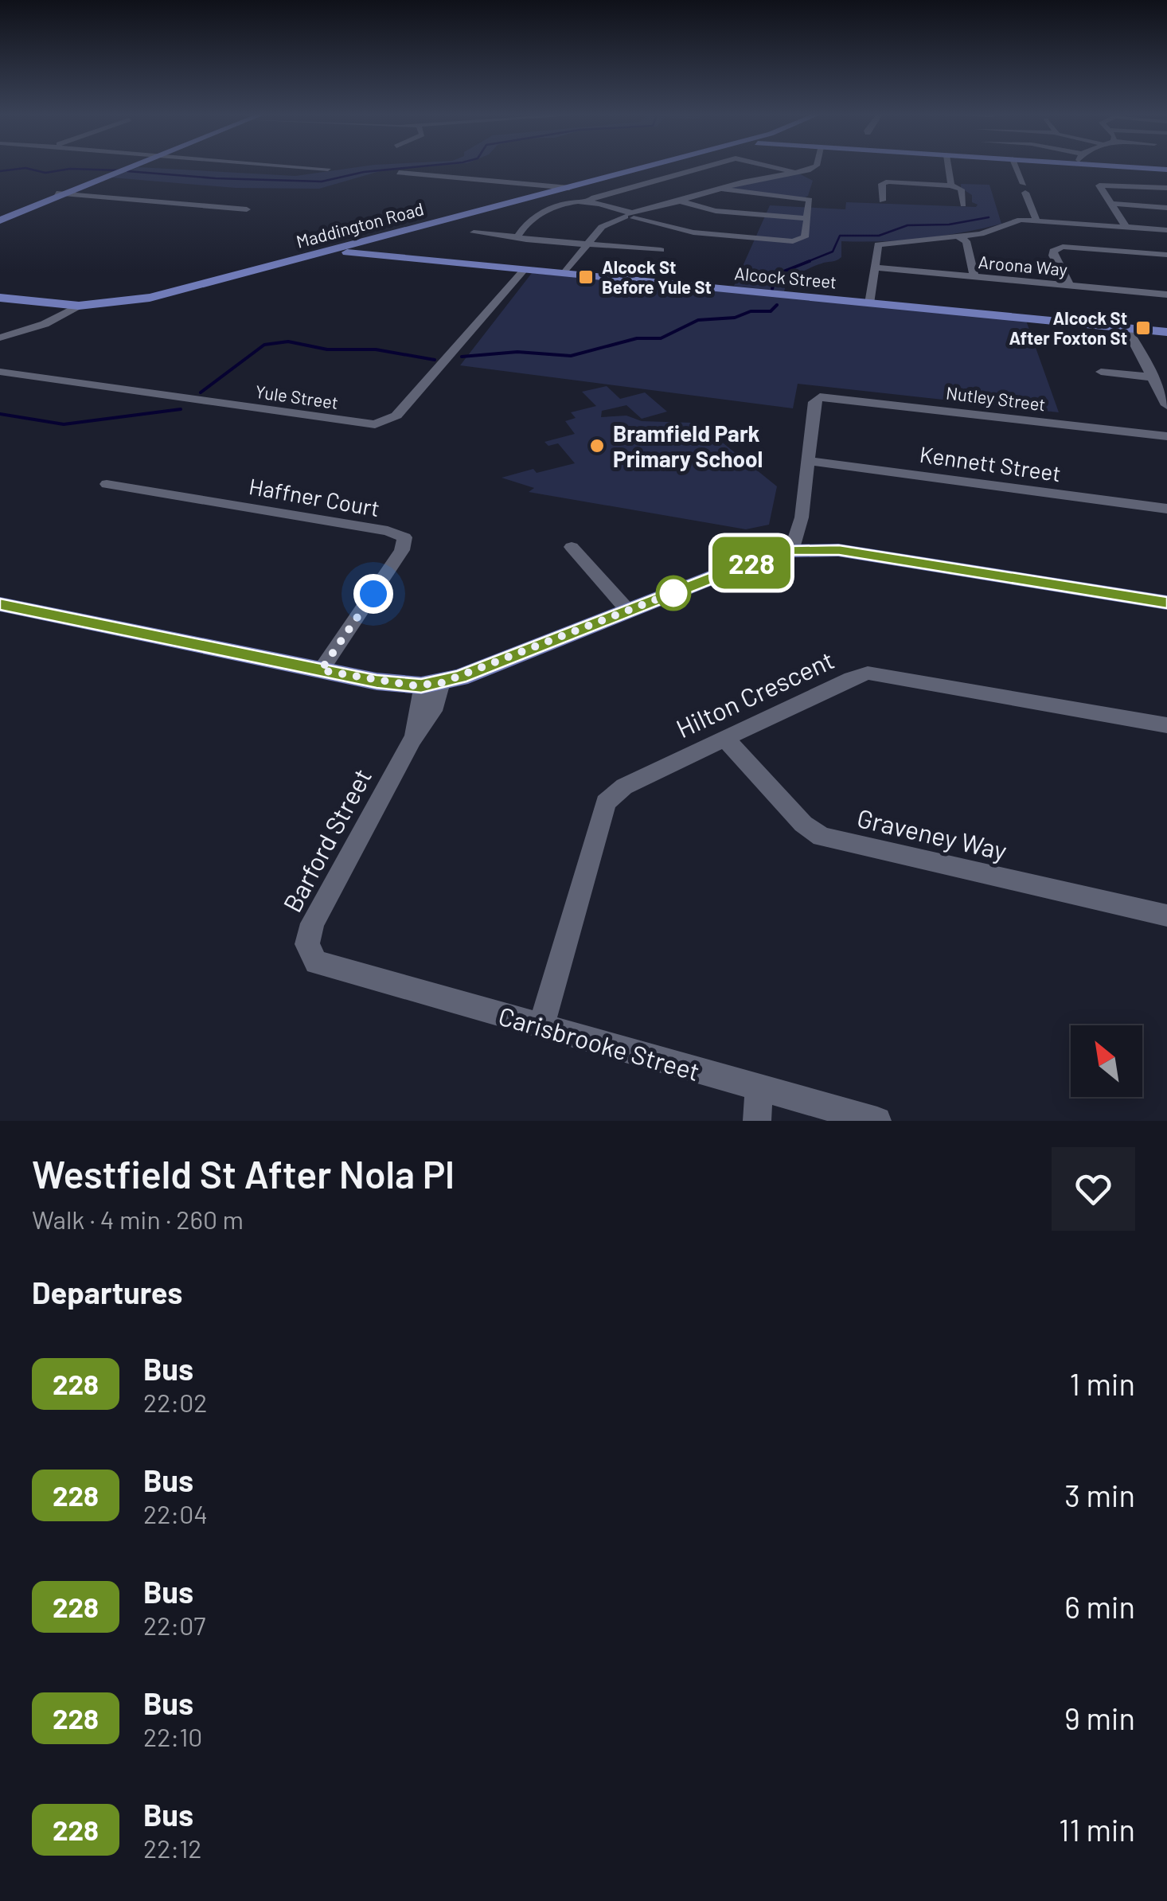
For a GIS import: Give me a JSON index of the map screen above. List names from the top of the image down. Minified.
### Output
{"streets":{"main road":["Maddington Road","Alcock Street"],"street":["Aroona Way","Yule Street","Nutley Street","Kennett Street","Haffner Court","Hilton Crescent","Graveney Way","Barford Street","Carisbrooke Street"]},"crossings":[["Maddington Road","Alcock Street"],["Alcock Street","Yule Street"],["Nutley Street","Kennett Street"],["Hilton Crescent","Graveney Way"],["Hilton Crescent","Carisbrooke Street"],["Barford Street","Carisbrooke Street"]],"places":{"transit":["Alcock St Before Yule St","Alcock St After Foxton St"],"other":["Bramfield Park Primary School"]},"lines":["bus line 228"],"north":"top left","page":{"on_map":"228","heading":[["Westfield St After Nola Pl","Walk · 4 min · 260 m"],"Departures"],"list":[{"mark":"228","name":"Bus","note":"22:02","value":"1 min"},{"mark":"228","name":"Bus","note":"22:04","value":"3 min"},{"mark":"228","name":"Bus","note":"22:07","value":"6 min"},{"mark":"228","name":"Bus","note":"22:10","value":"9 min"},{"mark":"228","name":"Bus","note":"22:12","value":"11 min"}]}}
